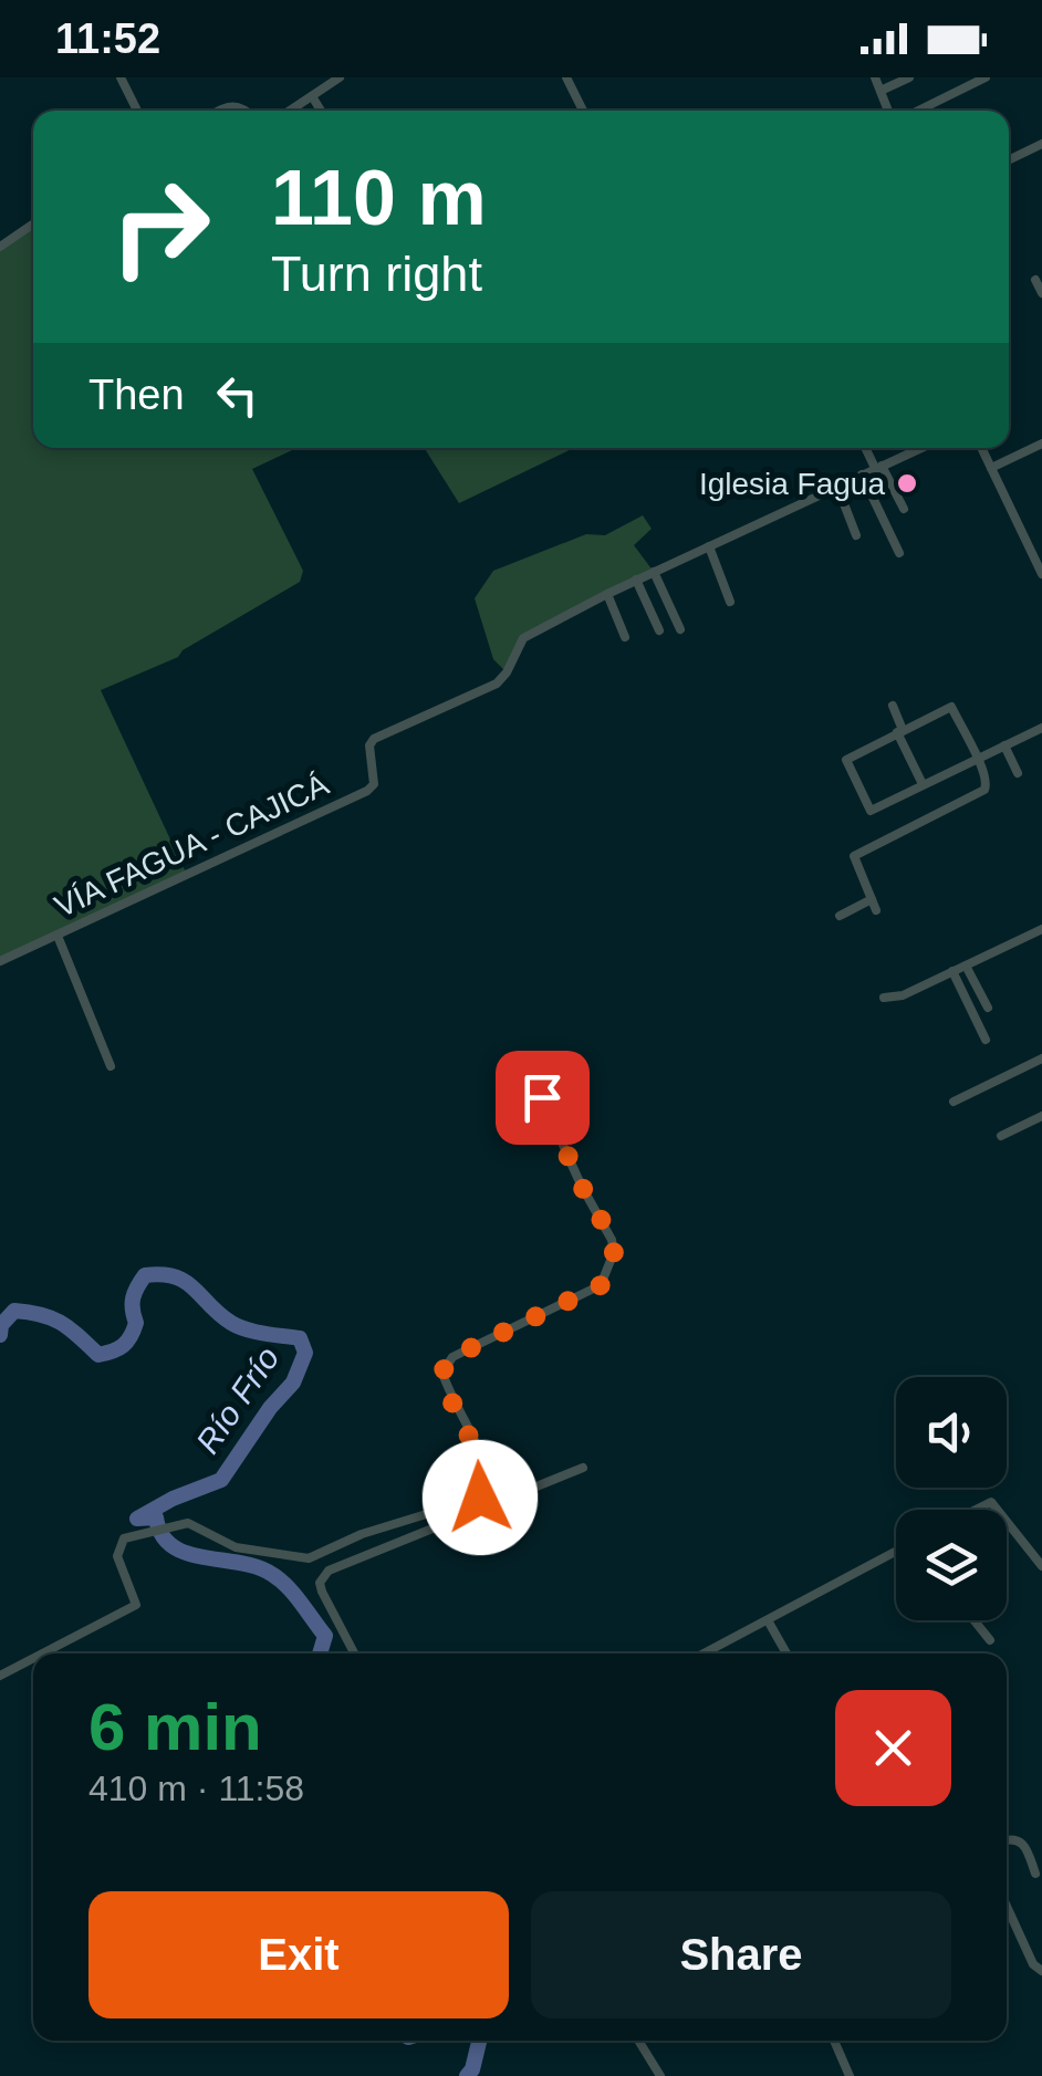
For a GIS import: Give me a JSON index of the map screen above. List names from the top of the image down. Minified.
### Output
{"streets":{"street":["VÍA FAGUA - CAJICÁ"]},"water":["Río Frío"],"places":["Iglesia Fagua"],"page":{"status":"11:52","turn":["110 m","Turn right"],"then":"Then","heading":["6 min","410 m · 11:58"],"buttons":["Exit","Share"]}}
